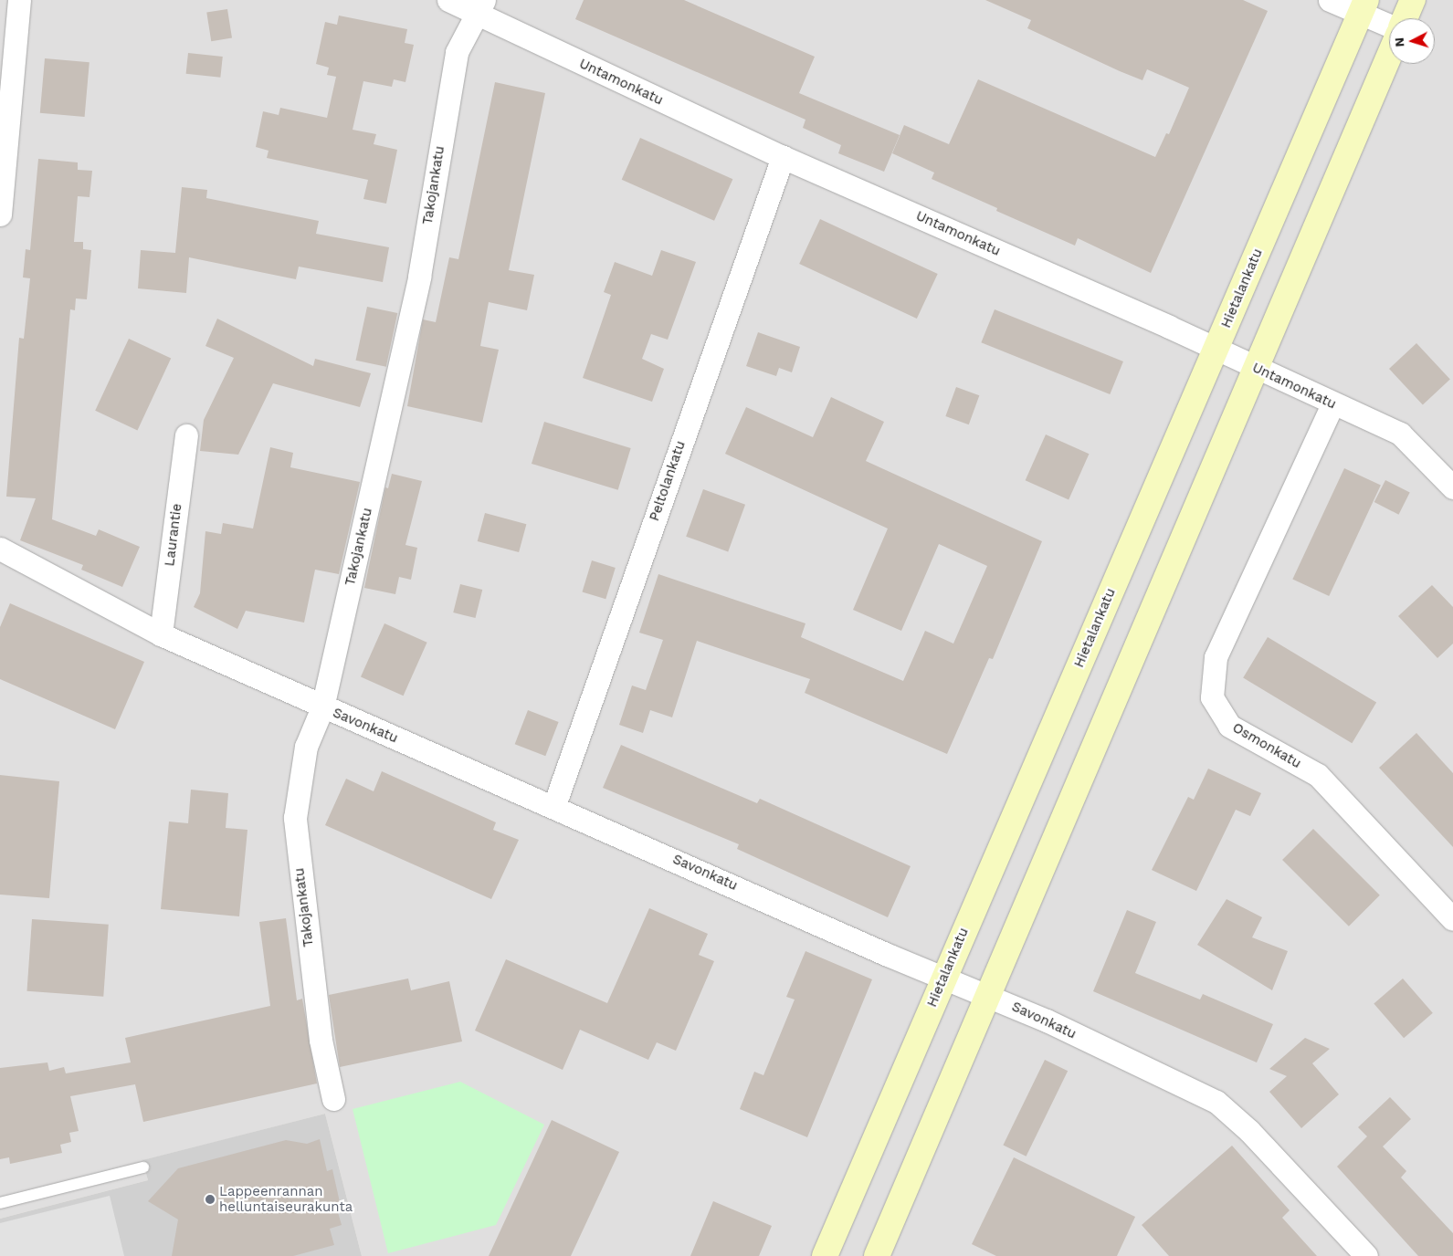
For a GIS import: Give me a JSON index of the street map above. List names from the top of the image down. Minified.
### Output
{"streets":{"main road":["Hietalankatu"],"street":["Untamonkatu","Takojankatu","Peltolankatu","Laurantie","Savonkatu","Osmonkatu"]},"crossings":[["Untamonkatu","Takojankatu"],["Untamonkatu","Hietalankatu"],["Untamonkatu","Peltolankatu"],["Untamonkatu","Osmonkatu"],["Takojankatu","Savonkatu"],["Hietalankatu","Savonkatu"],["Peltolankatu","Savonkatu"],["Laurantie","Savonkatu"]],"places":["Lappeenrannan helluntaiseurakunta"],"north":"left"}
